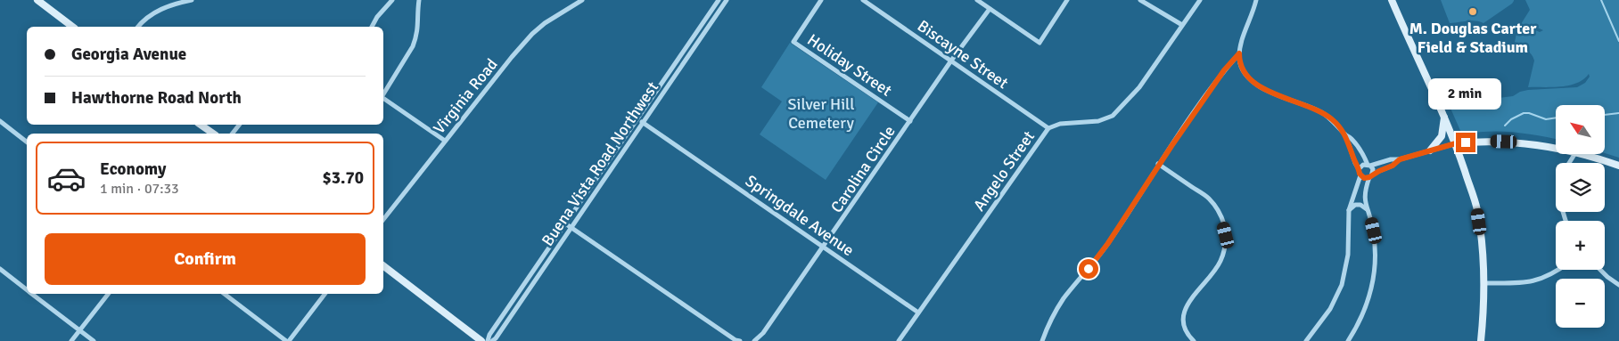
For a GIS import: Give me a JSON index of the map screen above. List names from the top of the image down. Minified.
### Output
{"streets":{"street":["Biscayne Street","Holiday Street","Virginia Road","Buena Vista Road Northwest","Carolina Circle","Angelo Street","Springdale Avenue"]},"crossings":[["Biscayne Street","Carolina Circle"],["Biscayne Street","Angelo Street"],["Holiday Street","Carolina Circle"],["Buena Vista Road Northwest","Springdale Avenue"],["Carolina Circle","Springdale Avenue"],["Angelo Street","Springdale Avenue"]],"parks":["Silver Hill Cemetery"],"places":["M. Douglas Carter Field & Stadium"],"north":"top left","page":{"banner":["Georgia Avenue","Hawthorne Road North"],"bubble":"2 min","map_buttons":["+","−"],"list":[{"name":"Economy","note":"1 min · 07:33","value":"$3.70"}],"buttons":"Confirm"}}
